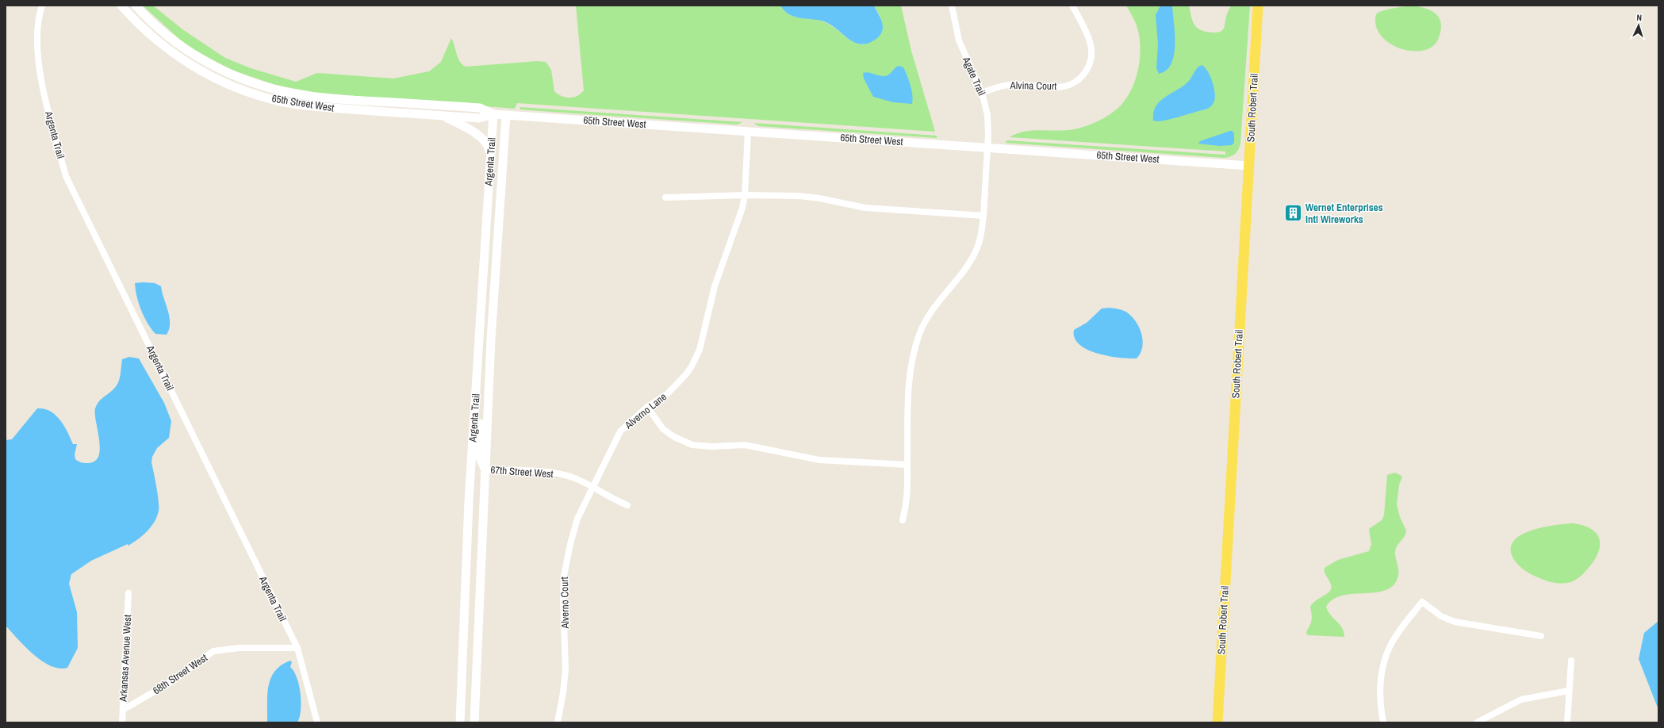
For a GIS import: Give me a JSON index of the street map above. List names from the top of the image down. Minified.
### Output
{"streets":{"main road":["South Robert Trail"],"street":["Agate Trail","Alvina Court","65th Street West","Argenta Trail","Alverno Lane","67th Street West","Alverno Court","Arkansas Avenue West","68th Street West"]},"crossings":[["Agate Trail","Alvina Court"],["Agate Trail","65th Street West"],["65th Street West","South Robert Trail"],["65th Street West","Argenta Trail"],["65th Street West","Alverno Lane"],["Argenta Trail","67th Street West"],["Argenta Trail","68th Street West"],["Alverno Lane","67th Street West"],["Alverno Lane","Alverno Court"],["67th Street West","Alverno Court"],["Arkansas Avenue West","68th Street West"]],"places":{"building":["Wernet Enterprises Intl Wireworks"]},"north":"top"}
